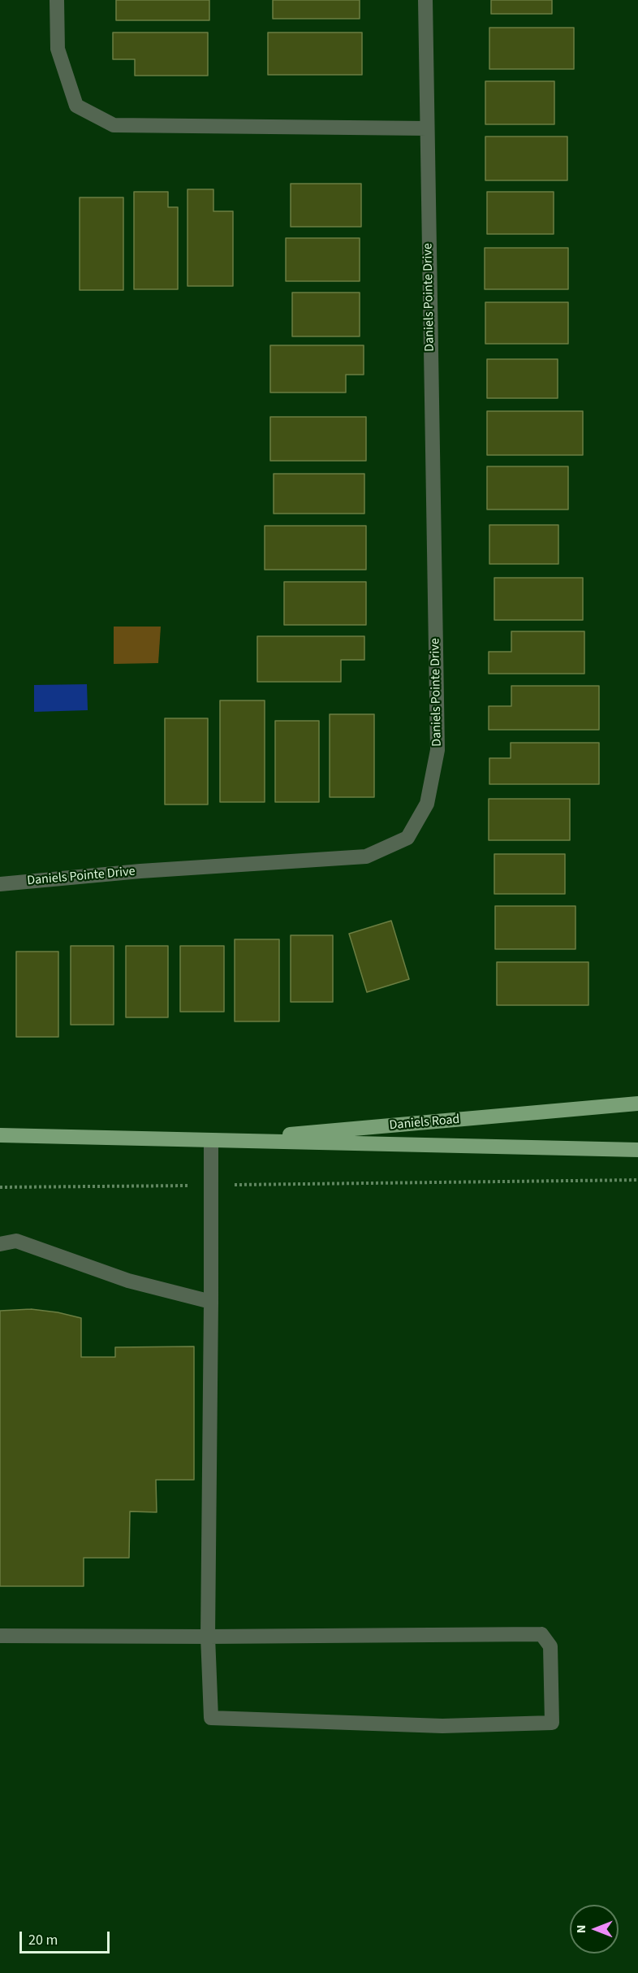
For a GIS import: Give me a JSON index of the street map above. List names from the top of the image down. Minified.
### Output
{"streets":{"main road":["Daniels Road"],"street":["Daniels Pointe Drive"]},"scale_bar":"20 m","north":"left"}
